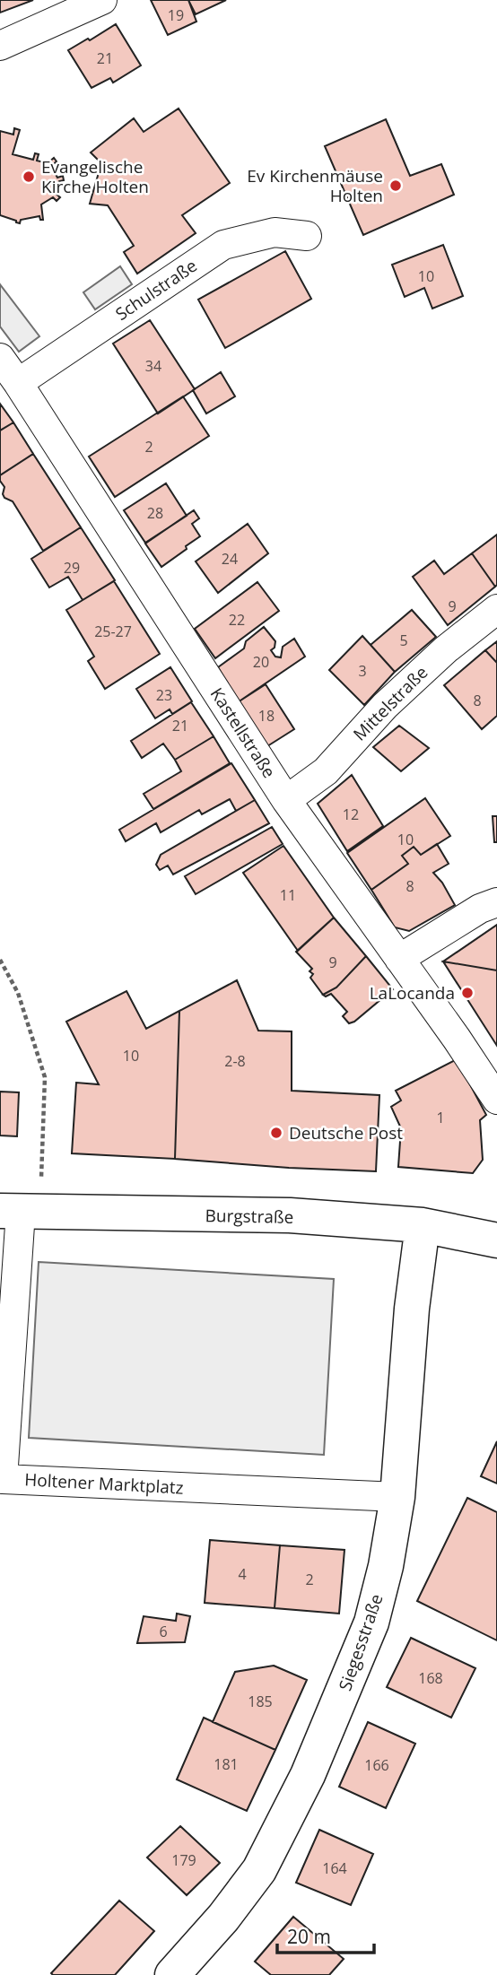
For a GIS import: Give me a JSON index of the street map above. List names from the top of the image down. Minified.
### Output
{"streets":{"main road":["Burgstraße","Siegesstraße"],"street":["Schulstraße","Mittelstraße","Kastellstraße","Holtener Marktplatz"]},"crossings":[["Schulstraße","Kastellstraße"],["Mittelstraße","Kastellstraße"],["Burgstraße","Holtener Marktplatz"],["Burgstraße","Siegesstraße"],["Holtener Marktplatz","Siegesstraße"]],"places":["Evangelische Kirche Holten","Ev Kirchenmäuse Holten","LaLocanda","Deutsche Post"],"house_numbers":["19","21","10","34","2","28","24","29","9","22","25-27","5","20","3","23","8","18","21","12","10","8","11","9","10","2-8","1","4","2","6","168","185","181","166","179","164"],"scale_bar":"20 m"}
